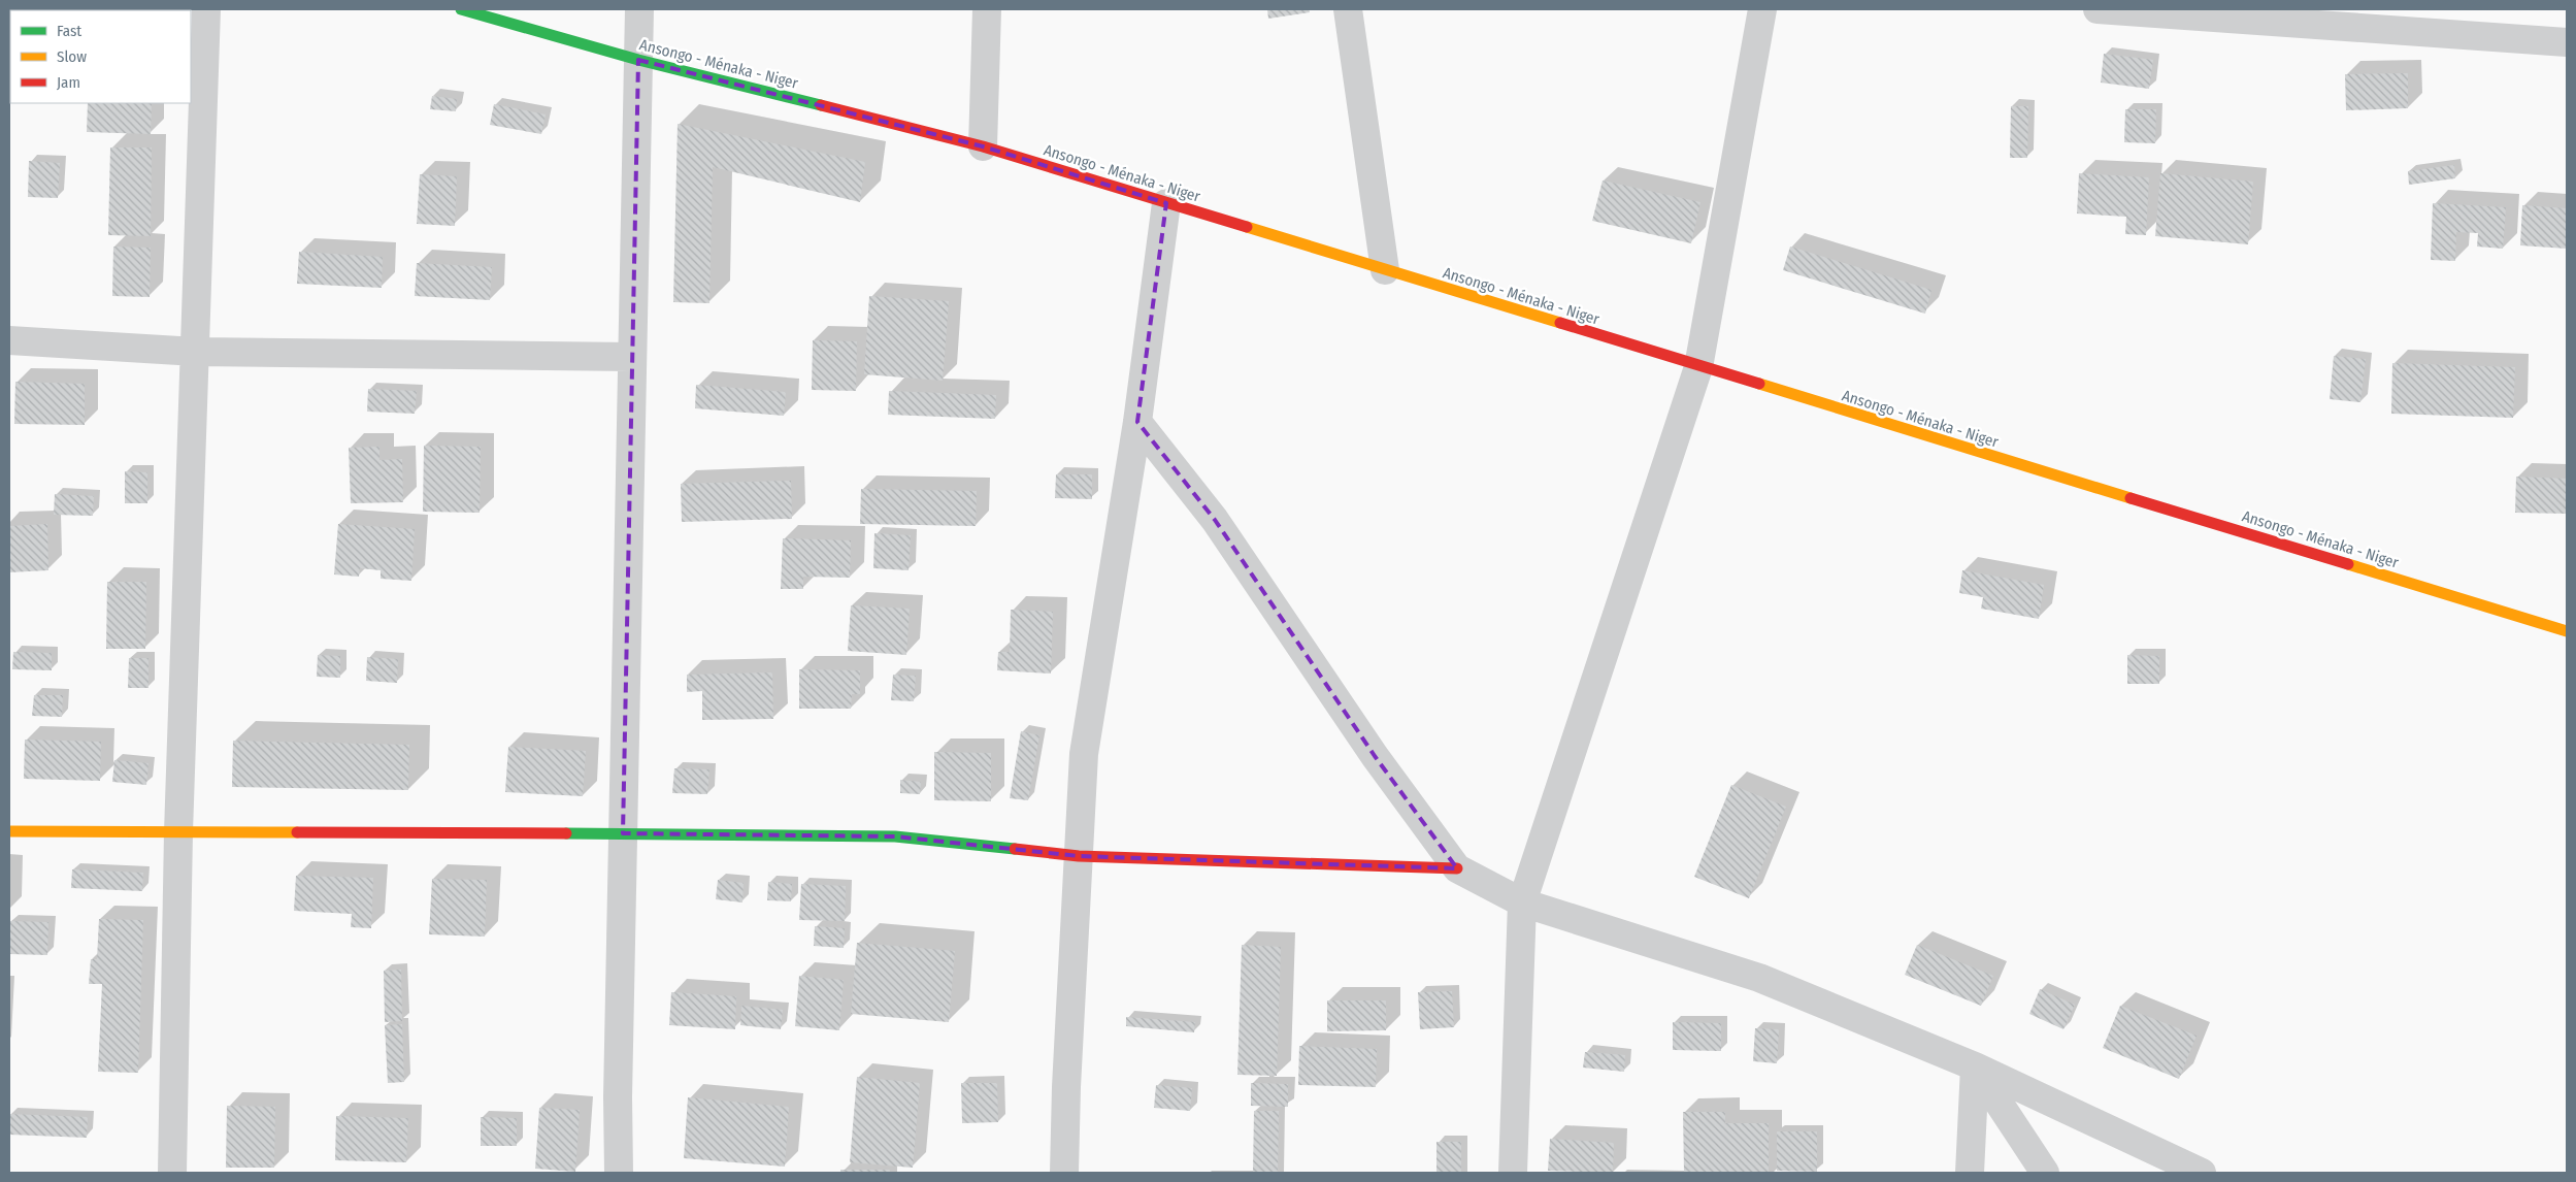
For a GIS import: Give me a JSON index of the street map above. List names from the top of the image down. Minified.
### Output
{"streets":{"main road":["Ansongo - Ménaka - Niger"]},"legend":["Fast","Slow","Jam"]}
